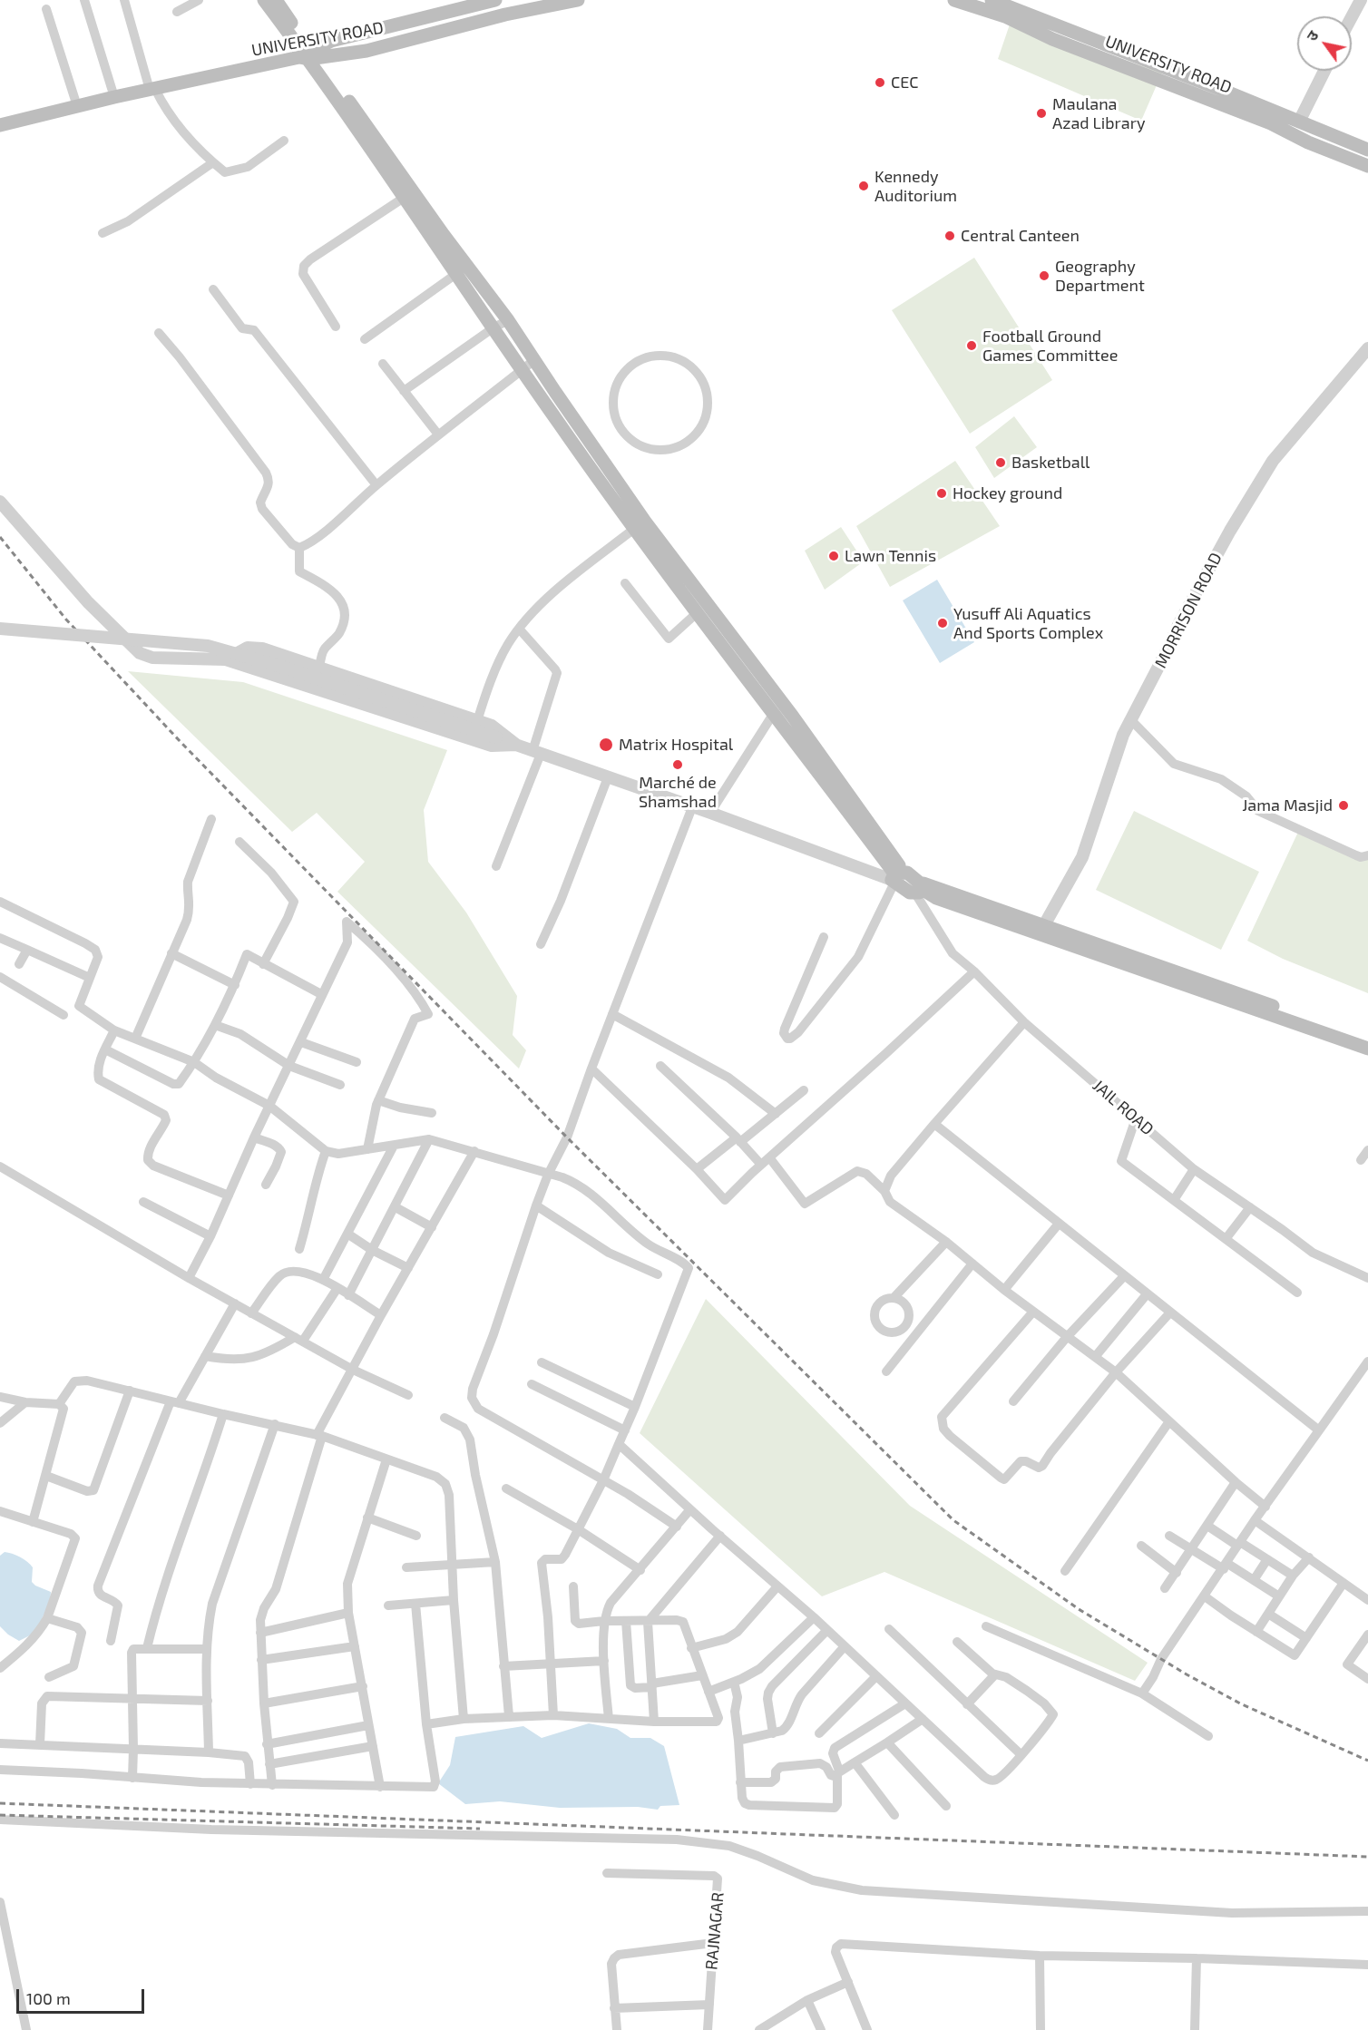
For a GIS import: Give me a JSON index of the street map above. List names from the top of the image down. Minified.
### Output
{"streets":{"main road":["UNIVERSITY ROAD"],"street":["MORRISON ROAD","JAIL ROAD","RAJNAGAR"]},"places":["CEC","Maulana Azad Library","Kennedy Auditorium","Central Canteen","Geography Department","Football Ground Games Committee","Basketball","Hockey ground","Lawn Tennis","Yusuff Ali Aquatics And Sports Complex","Matrix Hospital","Marché de Shamshad","Jama Masjid"],"scale_bar":"100 m","north":"top left"}
